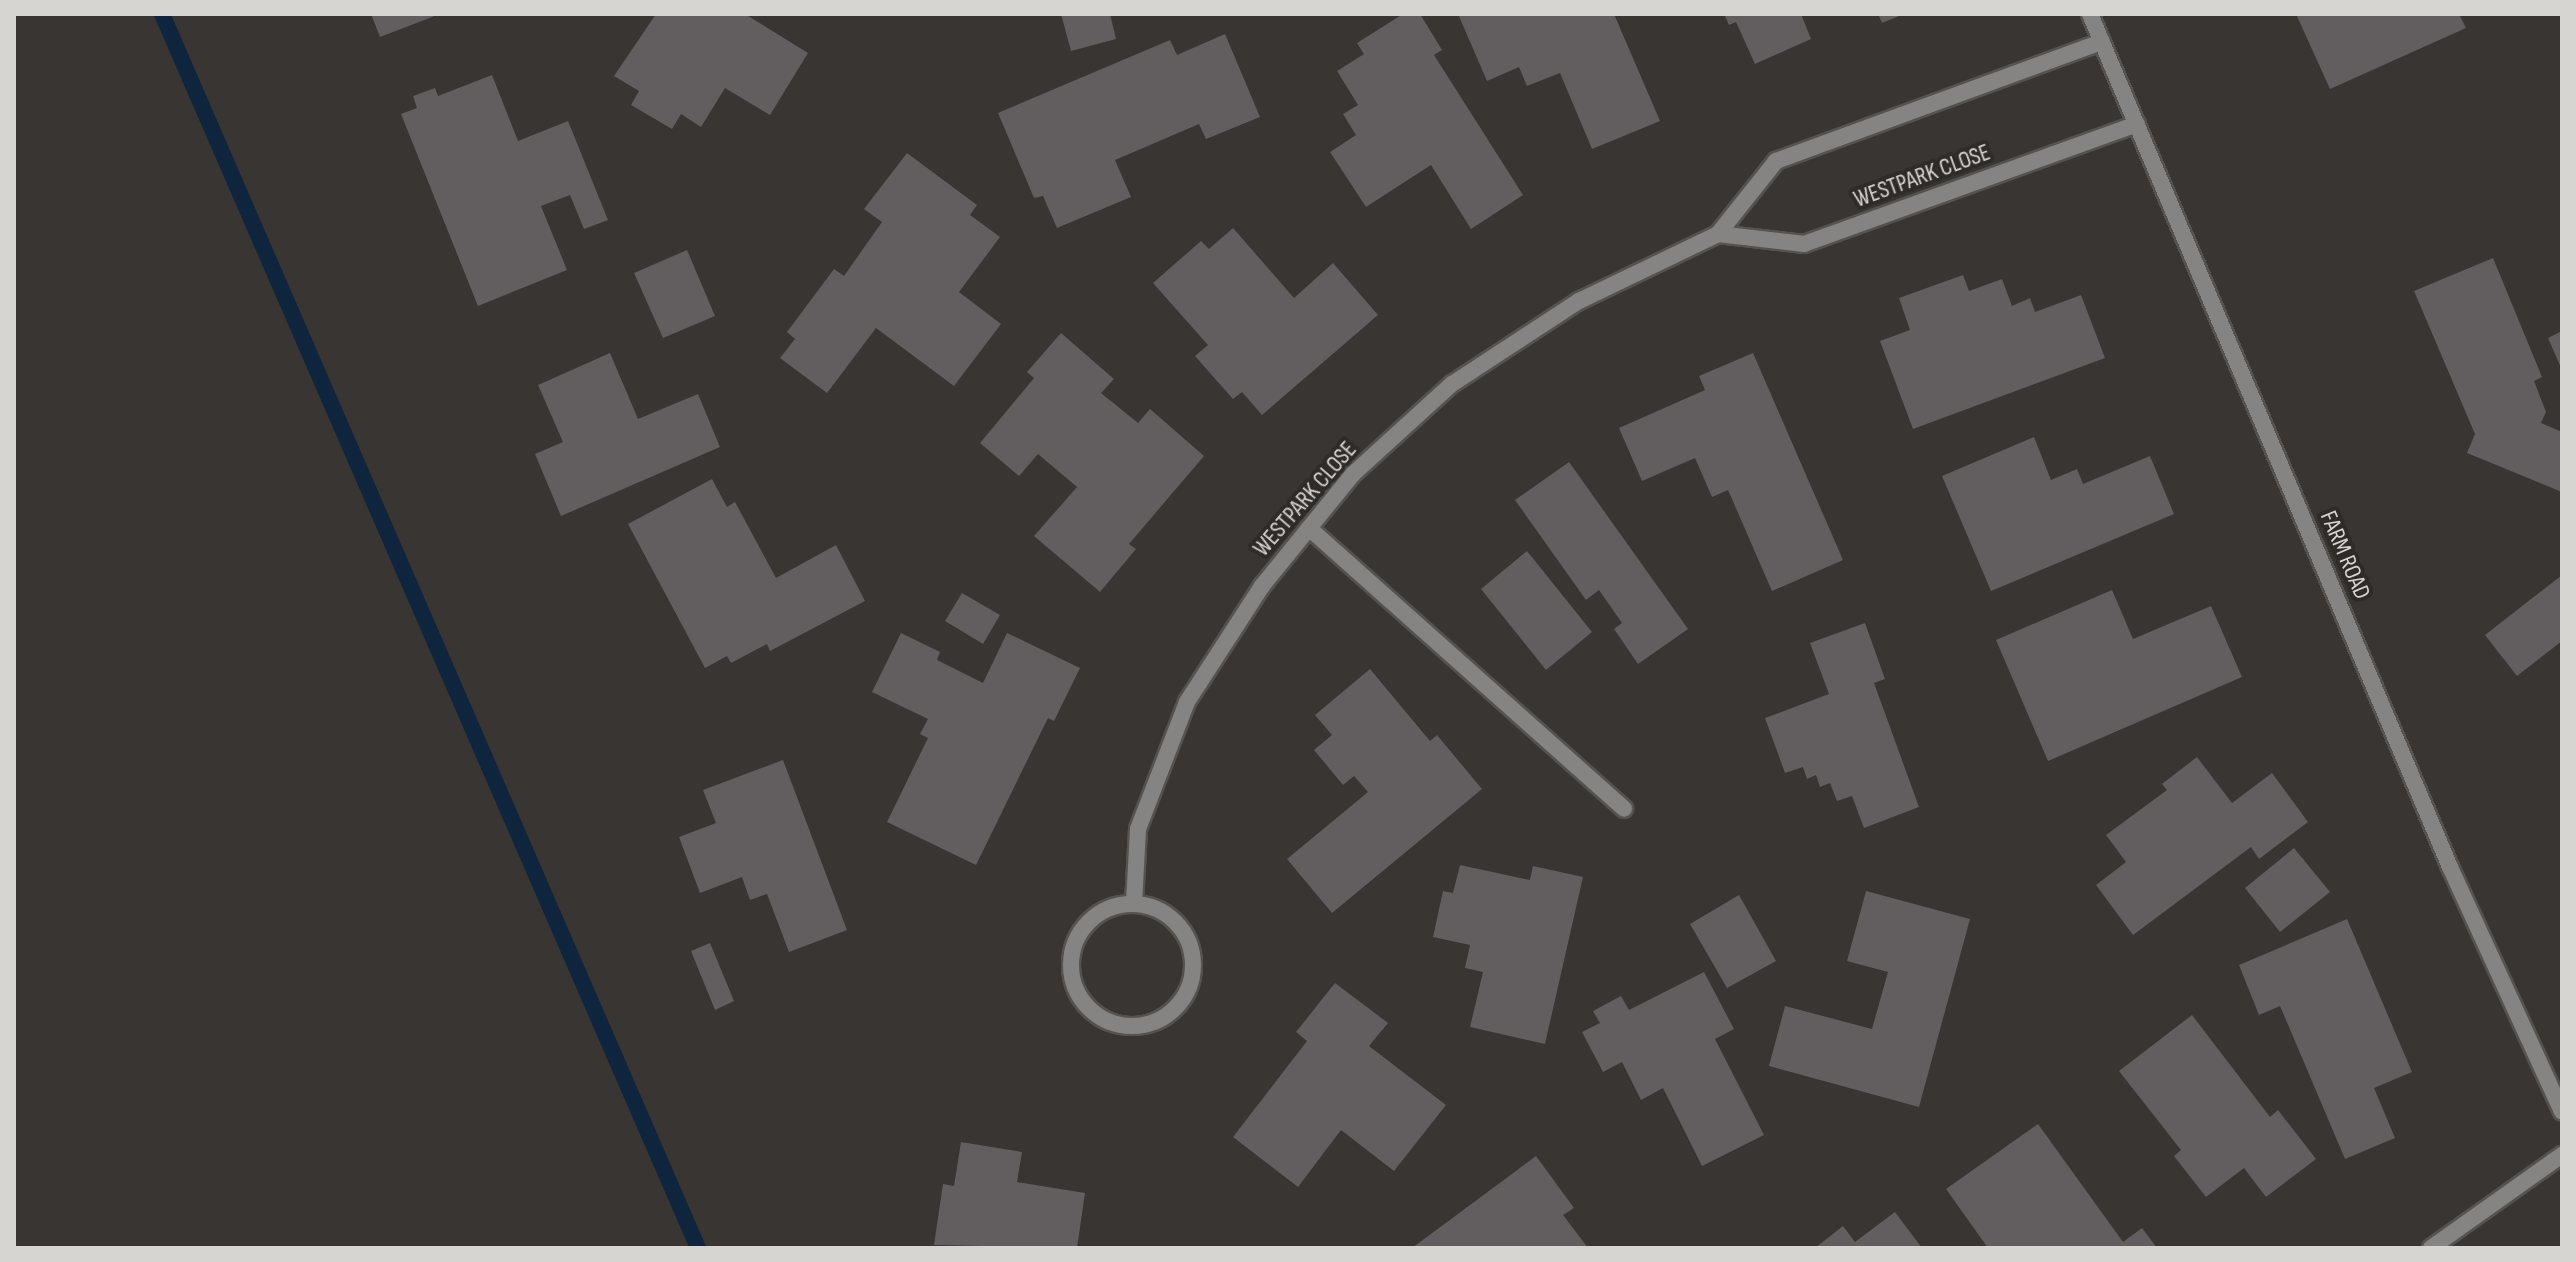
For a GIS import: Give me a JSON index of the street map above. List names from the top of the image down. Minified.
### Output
{"streets":{"street":["WESTPARK CLOSE","FARM ROAD"]},"crossings":[["WESTPARK CLOSE","FARM ROAD"]]}
